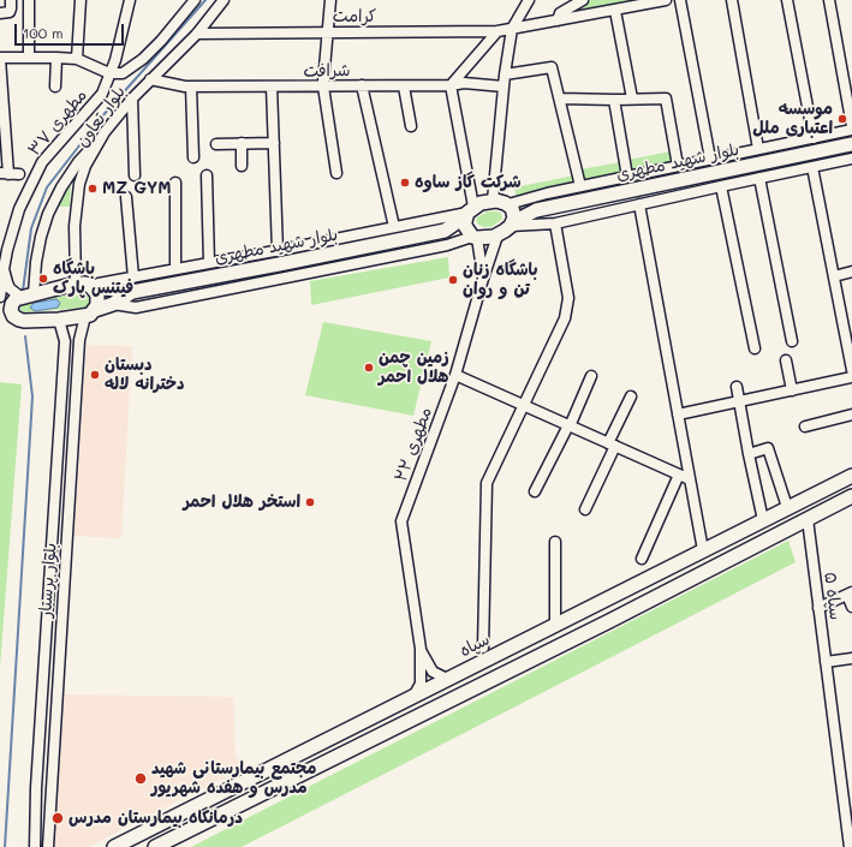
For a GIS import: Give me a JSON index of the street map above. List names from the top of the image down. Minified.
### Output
{"streets":{"main road":["بلوار شهید مطهری","سپاه"],"street":["کرامت","شرافت","بلوار تعاون","مطهری ۳۷","مطهری ۲۲","بلوار پرستار","سپاه ۵"]},"crossings":[["کرامت","بلوار تعاون"],["شرافت","بلوار تعاون"],["بلوار شهید مطهری","مطهری ۲۲"],["بلوار شهید مطهری","بلوار پرستار"]],"places":["موسسه اعتباری ملل","شرکت گاز ساوه","MZ GYM","باشگاه فیتنس پارک","باشگاه زنان تن و روان","زمین چمن هلال احمر","دبستان دخترانه لاله","استخر هلال احمر","مجتمع بیمارستانی شهید مدرس و هفده شهریور","درمانگاه بیمارستان مدرس"],"scale_bar":"100 m"}
